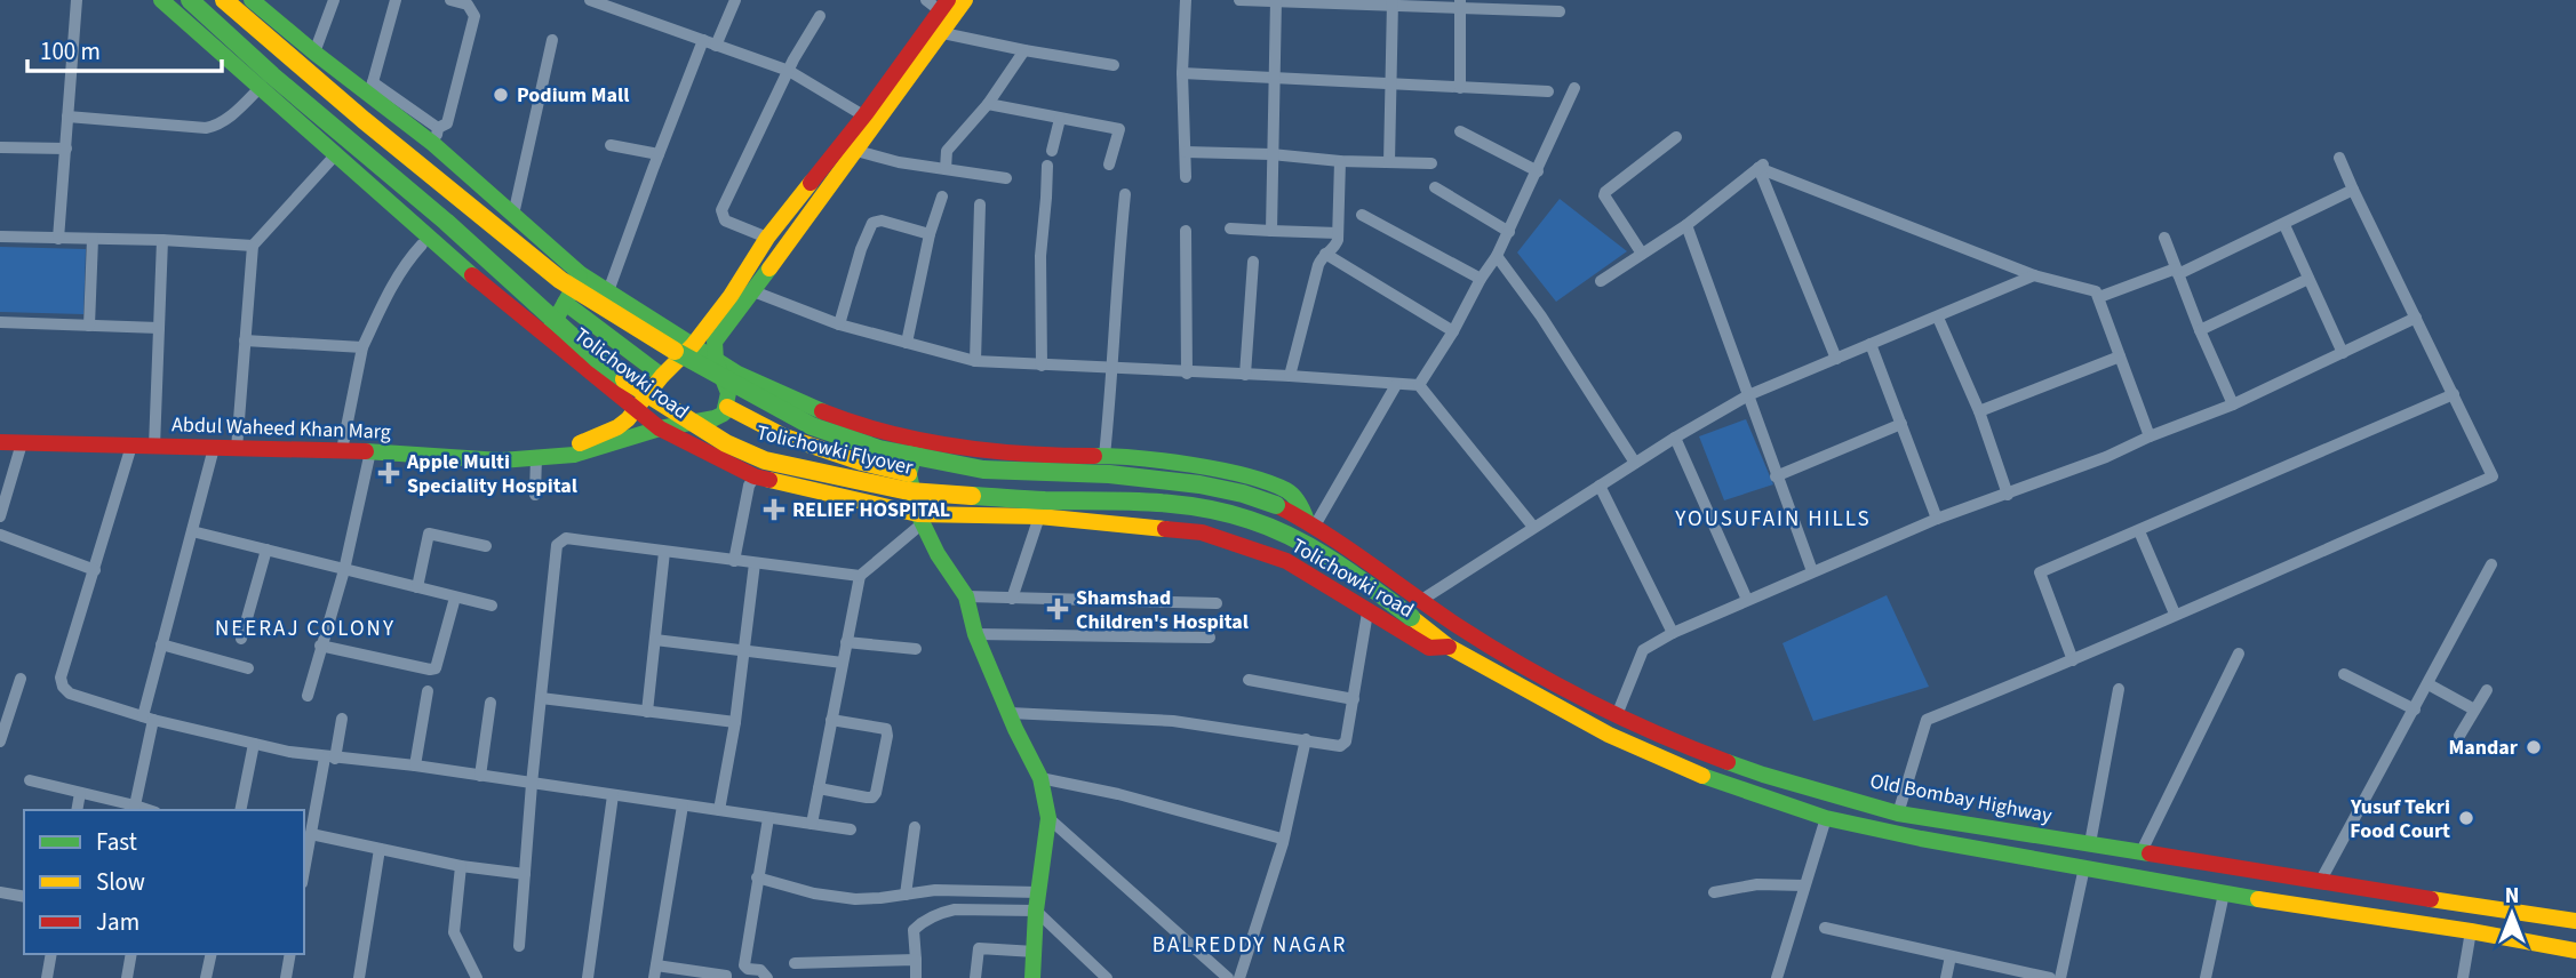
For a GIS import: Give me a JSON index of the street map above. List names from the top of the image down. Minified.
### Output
{"streets":{"main road":["Tolichowki road","Abdul Waheed Khan Marg","Tolichowki Flyover","Old Bombay Highway"]},"crossings":[["Tolichowki road","Abdul Waheed Khan Marg"],["Tolichowki road","Tolichowki Flyover"],["Tolichowki road","Old Bombay Highway"],["Tolichowki Flyover","Old Bombay Highway"]],"districts":["YOUSUFAIN HILLS","NEERAJ COLONY","BALREDDY NAGAR"],"places":{"other":["Podium Mall","Mandar","Yusuf Tekri Food Court"],"health":["Apple Multi Speciality Hospital","RELIEF HOSPITAL","Shamshad Children's Hospital"]},"legend":["Fast","Slow","Jam"],"scale_bar":"100 m","north":"top"}
